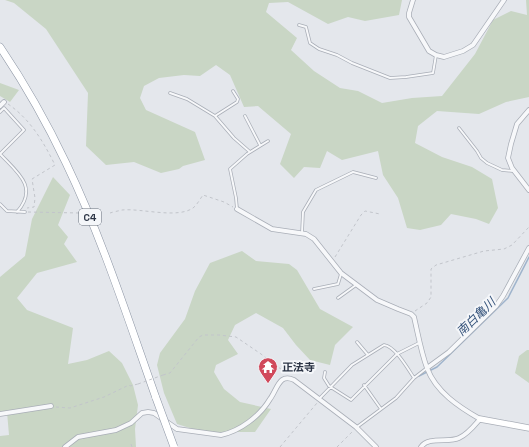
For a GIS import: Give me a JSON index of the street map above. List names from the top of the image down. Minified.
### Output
{"streets":{"highway":["C4"]},"water":["南白亀川"],"places":{"temple":["正法寺"]}}
